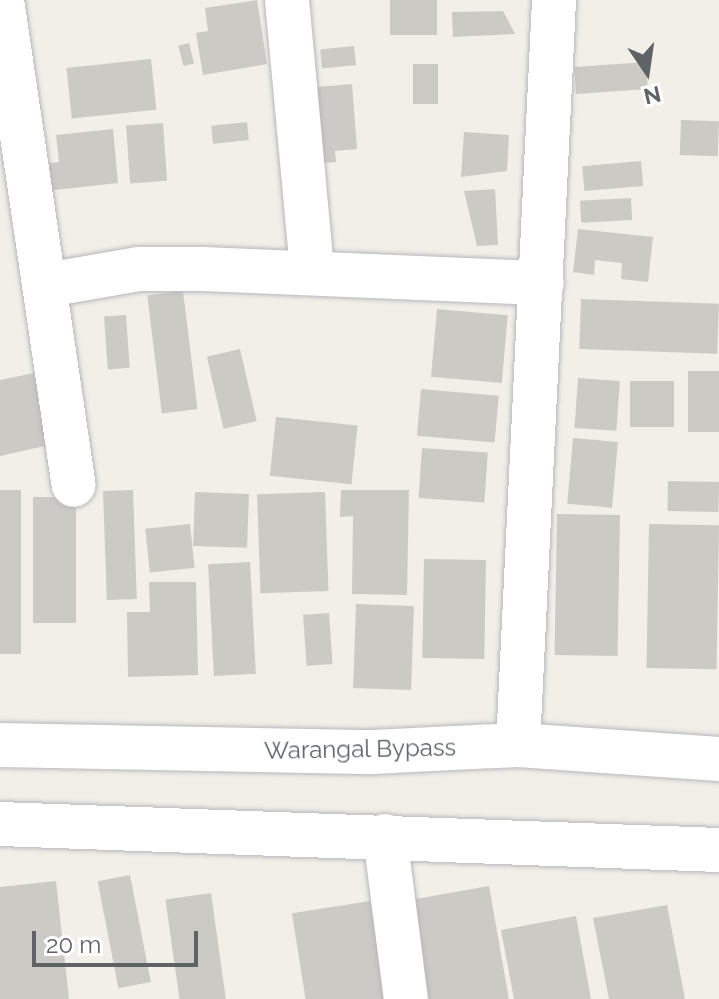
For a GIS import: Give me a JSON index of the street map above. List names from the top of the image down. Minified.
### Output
{"streets":{"street":["Warangal Bypass"]},"scale_bar":"20 m","north":"bottom"}
